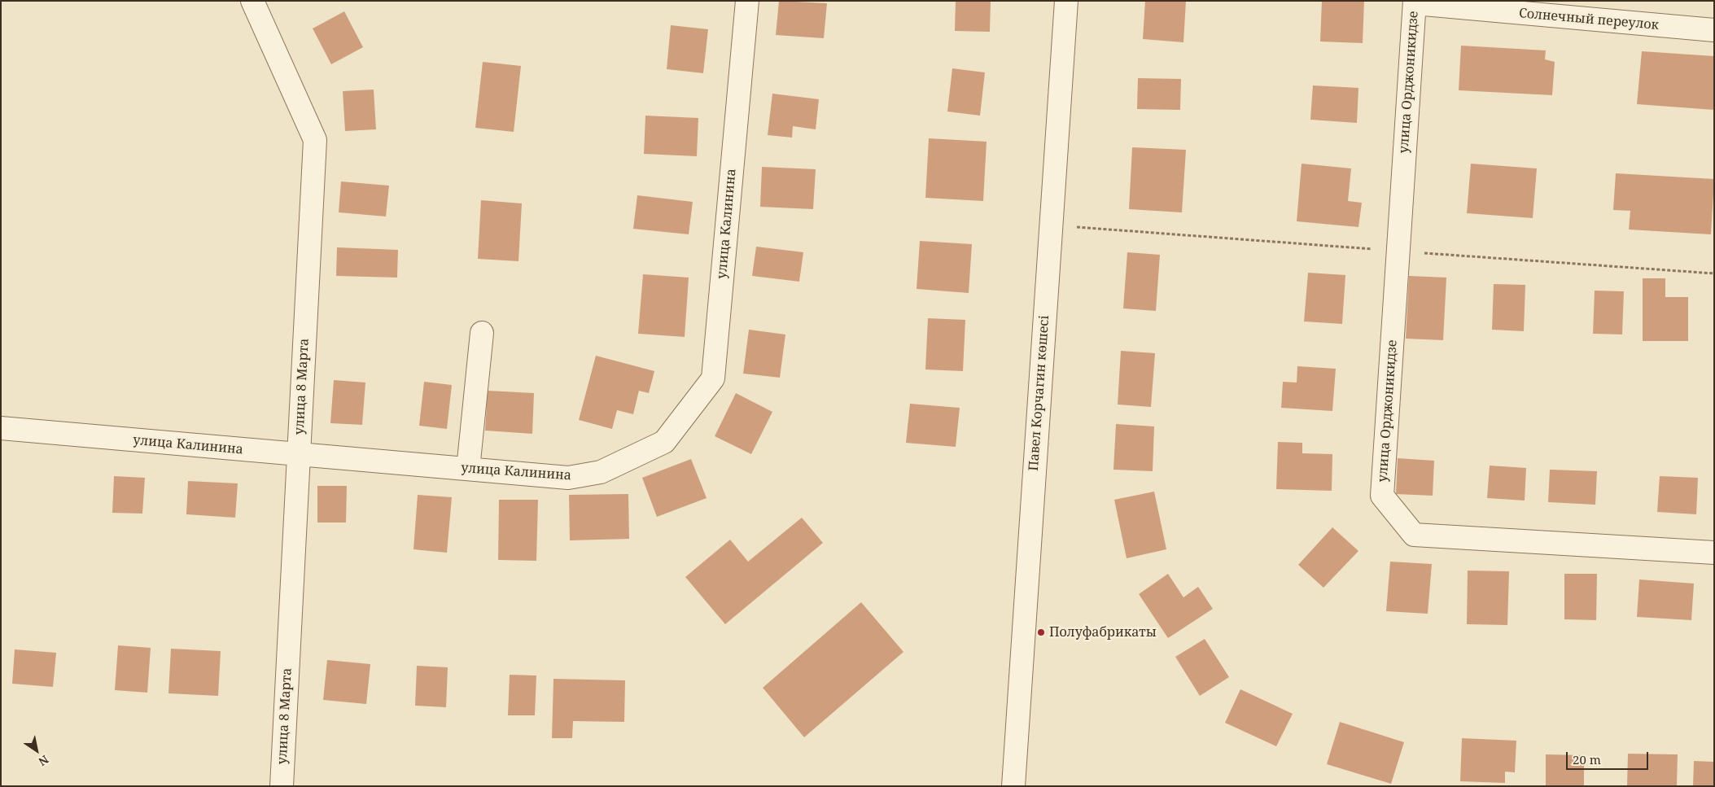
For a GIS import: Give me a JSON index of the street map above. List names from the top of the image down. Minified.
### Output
{"streets":{"street":["Солнечный переулок","улица Орджоникидзе","улица Калинина","улица 8 Марта","Павел Корчагин көшесі"]},"crossings":[["Солнечный переулок","улица Орджоникидзе"],["улица Калинина","улица 8 Марта"]],"places":["Полуфабрикаты"],"scale_bar":"20 m","north":"bottom right"}
